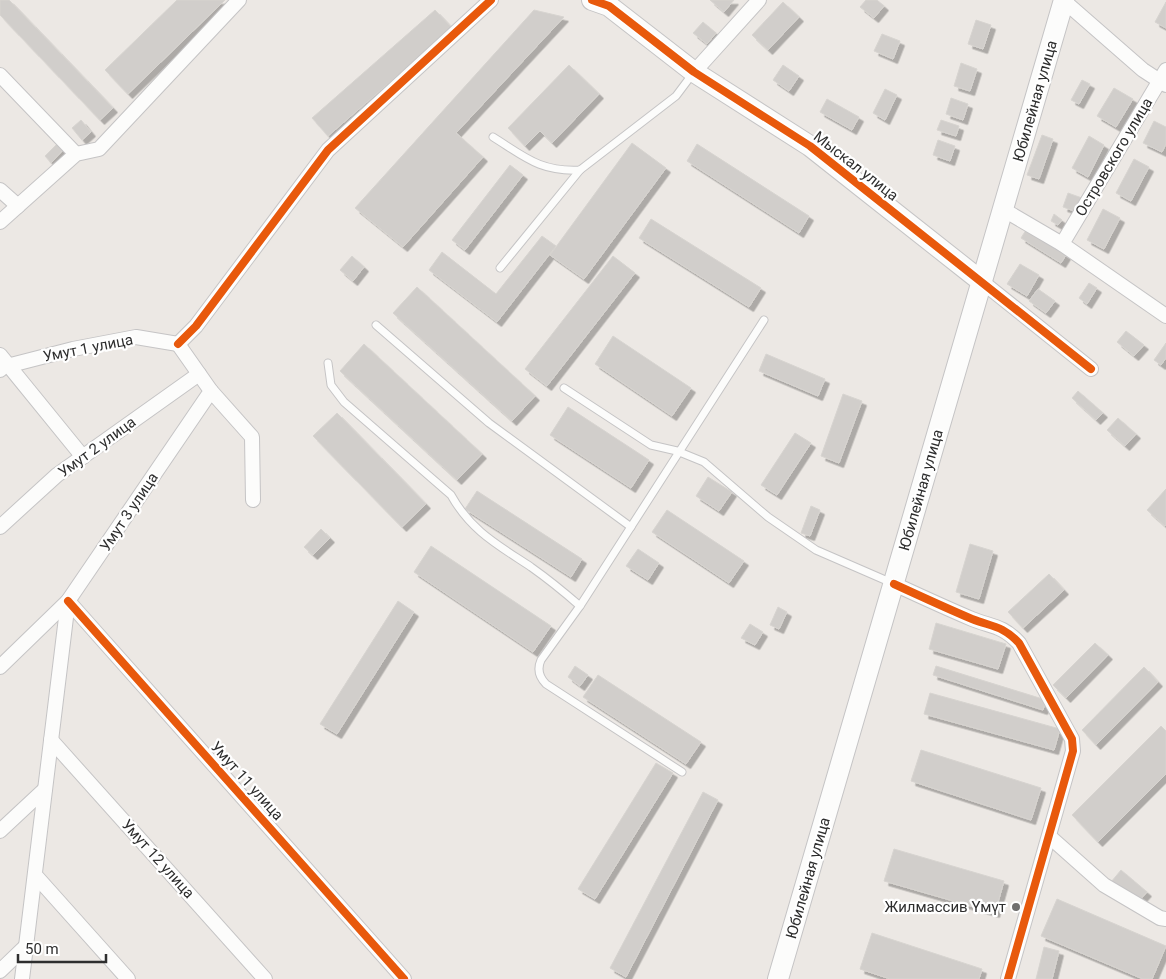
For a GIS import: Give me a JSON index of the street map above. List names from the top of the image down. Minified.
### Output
{"streets":{"main road":["Юбилейная улица","Мыскал улица"],"street":["Островского улица","Умут 1 улица","Умут 2 улица","Умут 3 улица","Умут 11 улица","Умут 12 улица"]},"crossings":[["Юбилейная улица","Мыскал улица"],["Умут 3 улица","Умут 11 улица"]],"places":["Жилмассив Үмүт"],"scale_bar":"50 m"}
